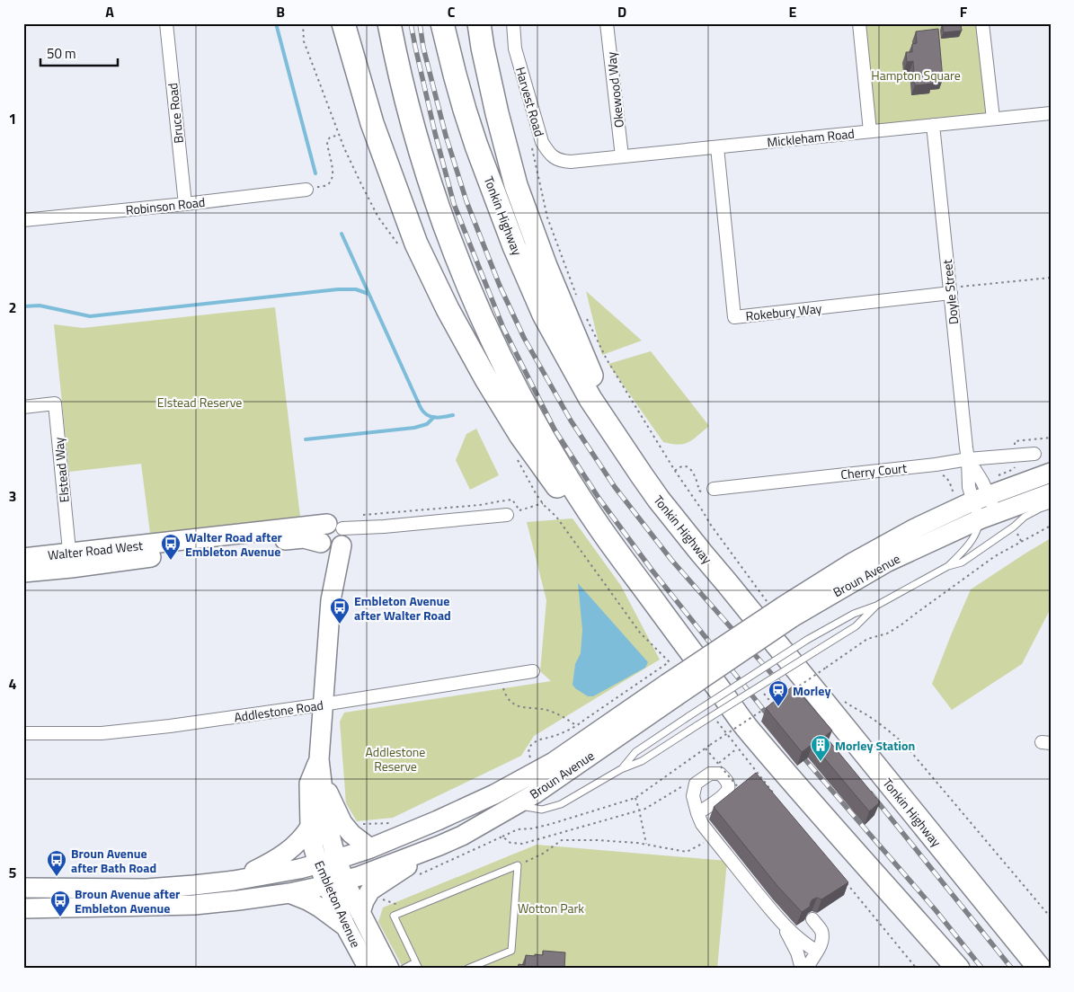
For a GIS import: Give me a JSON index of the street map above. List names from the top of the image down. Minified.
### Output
{"streets":{"highway":["Tonkin Highway"],"main road":["Walter Road West","Broun Avenue","Embleton Avenue"],"street":["Okewood Way","Harvest Road","Bruce Road","Mickleham Road","Robinson Road","Doyle Street","Rokebury Way","Elstead Way","Cherry Court","Addlestone Road"]},"crossings":[["Okewood Way","Mickleham Road"],["Harvest Road","Mickleham Road"],["Bruce Road","Robinson Road"],["Mickleham Road","Doyle Street"],["Mickleham Road","Rokebury Way"],["Doyle Street","Rokebury Way"],["Doyle Street","Cherry Court"],["Doyle Street","Broun Avenue"],["Elstead Way","Walter Road West"],["Walter Road West","Embleton Avenue"],["Broun Avenue","Embleton Avenue"],["Addlestone Road","Embleton Avenue"]],"parks":["Hampton Square","Elstead Reserve","Addlestone Reserve","Wotton Park"],"places":{"bus stop":["Walter Road after Embleton Avenue","Embleton Avenue after Walter Road","Broun Avenue after Bath Road","Broun Avenue after Embleton Avenue"],"station":["Morley"],"building":["Morley Station"]},"scale_bar":"50 m","grid":{"columns":["A","B","C","D","E","F"],"rows":["1","2","3","4","5"]}}
